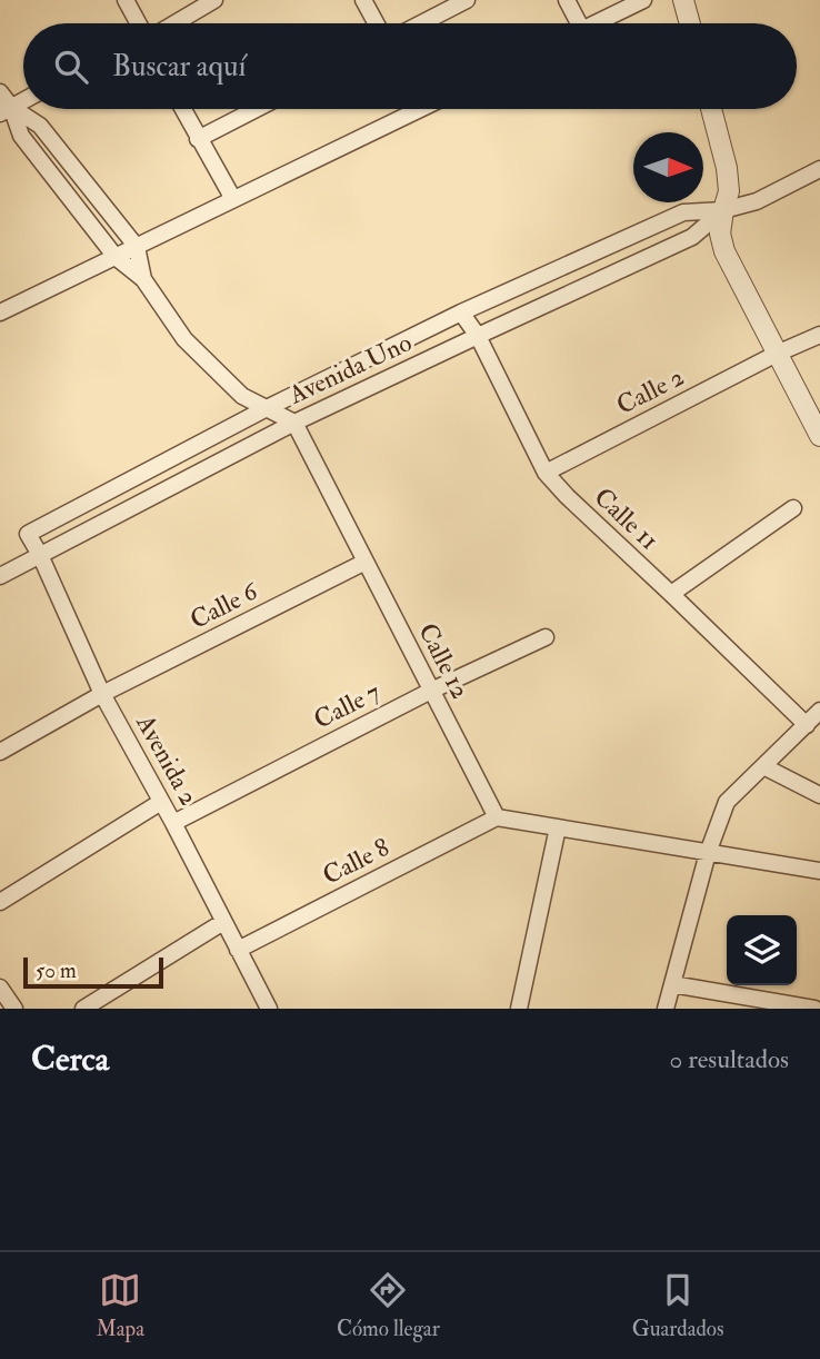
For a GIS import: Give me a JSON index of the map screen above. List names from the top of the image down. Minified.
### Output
{"streets":{"street":["Avenida Uno","Calle 2","Calle 11","Calle 6","Calle 12","Calle 7","Avenida 2","Calle 8"]},"crossings":[["Avenida Uno","Calle 11"],["Avenida Uno","Calle 12"],["Avenida Uno","Avenida 2"],["Calle 2","Calle 11"],["Calle 6","Calle 12"],["Calle 6","Avenida 2"],["Calle 12","Calle 7"],["Calle 12","Calle 8"],["Calle 7","Avenida 2"],["Avenida 2","Calle 8"]],"scale_bar":"50 m","north":"right","page":{"search":"Buscar aquí","scale":"50 m","heading":["Cerca","0 resultados"],"nav":["Mapa","Cómo llegar","Guardados"]}}
